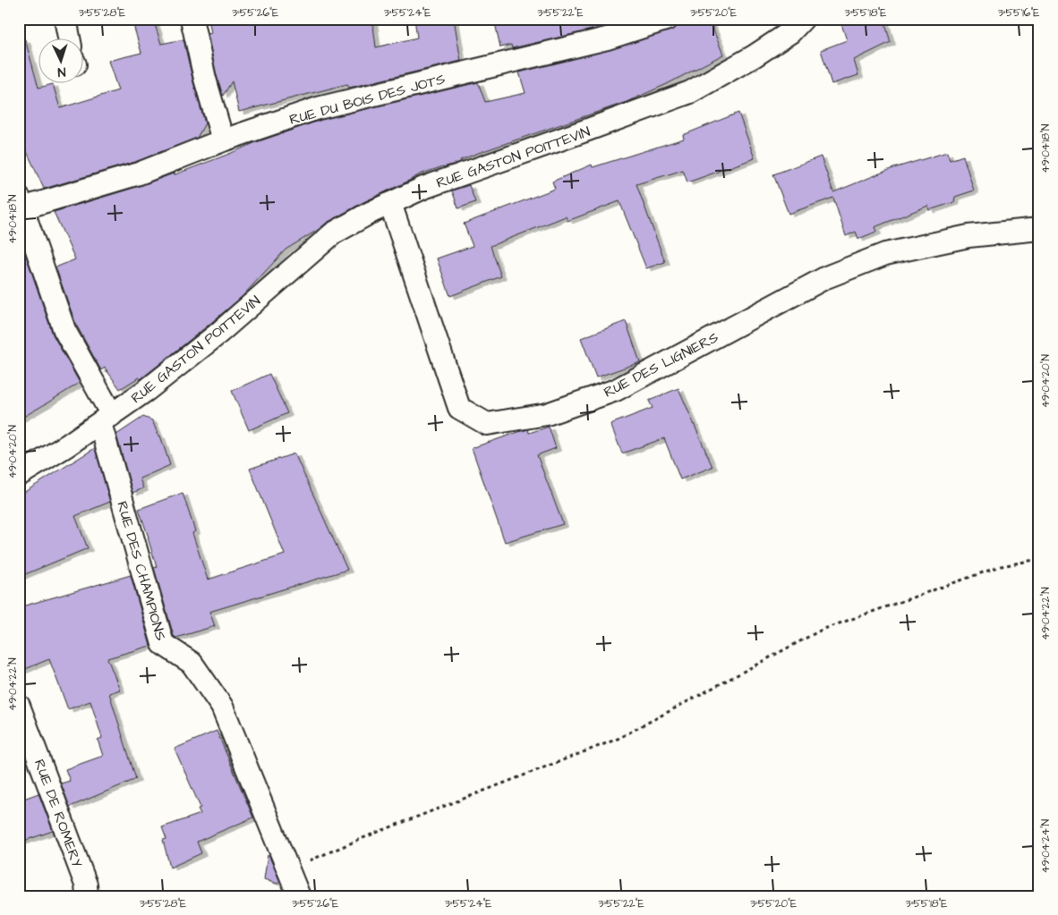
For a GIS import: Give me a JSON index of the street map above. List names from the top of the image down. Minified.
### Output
{"streets":{"street":["RUE DU BOIS DES JOTS","RUE GASTON POITTEVIN","RUE DES LIGNIERS","RUE DES CHAMPIONS","RUE DE ROMERY"]},"crossings":[["RUE DU BOIS DES JOTS","RUE DES CHAMPIONS"],["RUE GASTON POITTEVIN","RUE DES LIGNIERS"],["RUE GASTON POITTEVIN","RUE DES CHAMPIONS"]],"north":"bottom","coordinates":["3°55'28\"E","3°55'26\"E","3°55'24\"E","3°55'22\"E","3°55'20\"E","3°55'18\"E","3°55'16\"E","49°04'18\"N","49°04'20\"N","49°04'22\"N","49°04'24\"N"]}
